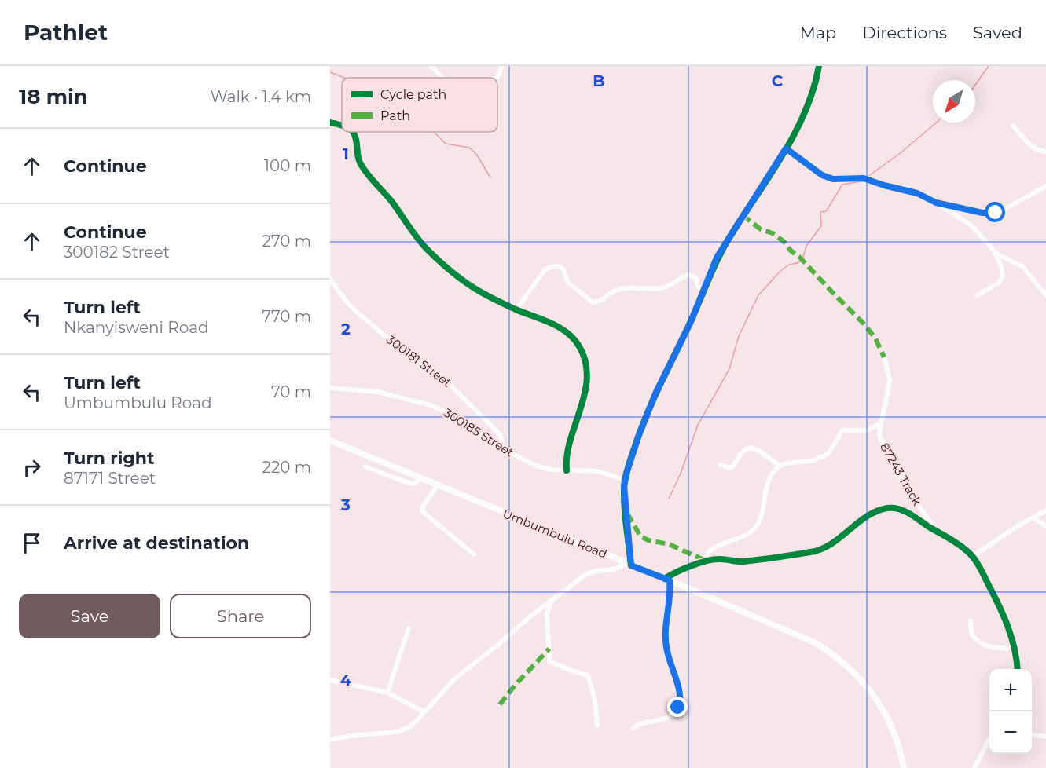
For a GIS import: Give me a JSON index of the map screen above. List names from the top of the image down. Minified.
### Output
{"streets":{"main road":["Umbumbulu Road"],"street":["300181 Street","300185 Street","87243 Track"]},"crossings":[["300181 Street","300185 Street"]],"legend":["Cycle path","Path"],"north":"bottom left","page":{"header":"Pathlet","nav":["Map","Directions","Saved"],"heading":["18 min","Walk · 1.4 km"],"list":[["Continue","100 m"],["Continue","300182 Street","270 m"],["Turn left","Nkanyisweni Road","770 m"],["Turn left","Umbumbulu Road","70 m"],["Turn right","87171 Street","220 m"],"Arrive at destination"],"buttons":["Save","Share"],"map_buttons":["+","−"]},"grid":{"columns":["B","C"],"rows":["1","2","3","4"]}}
